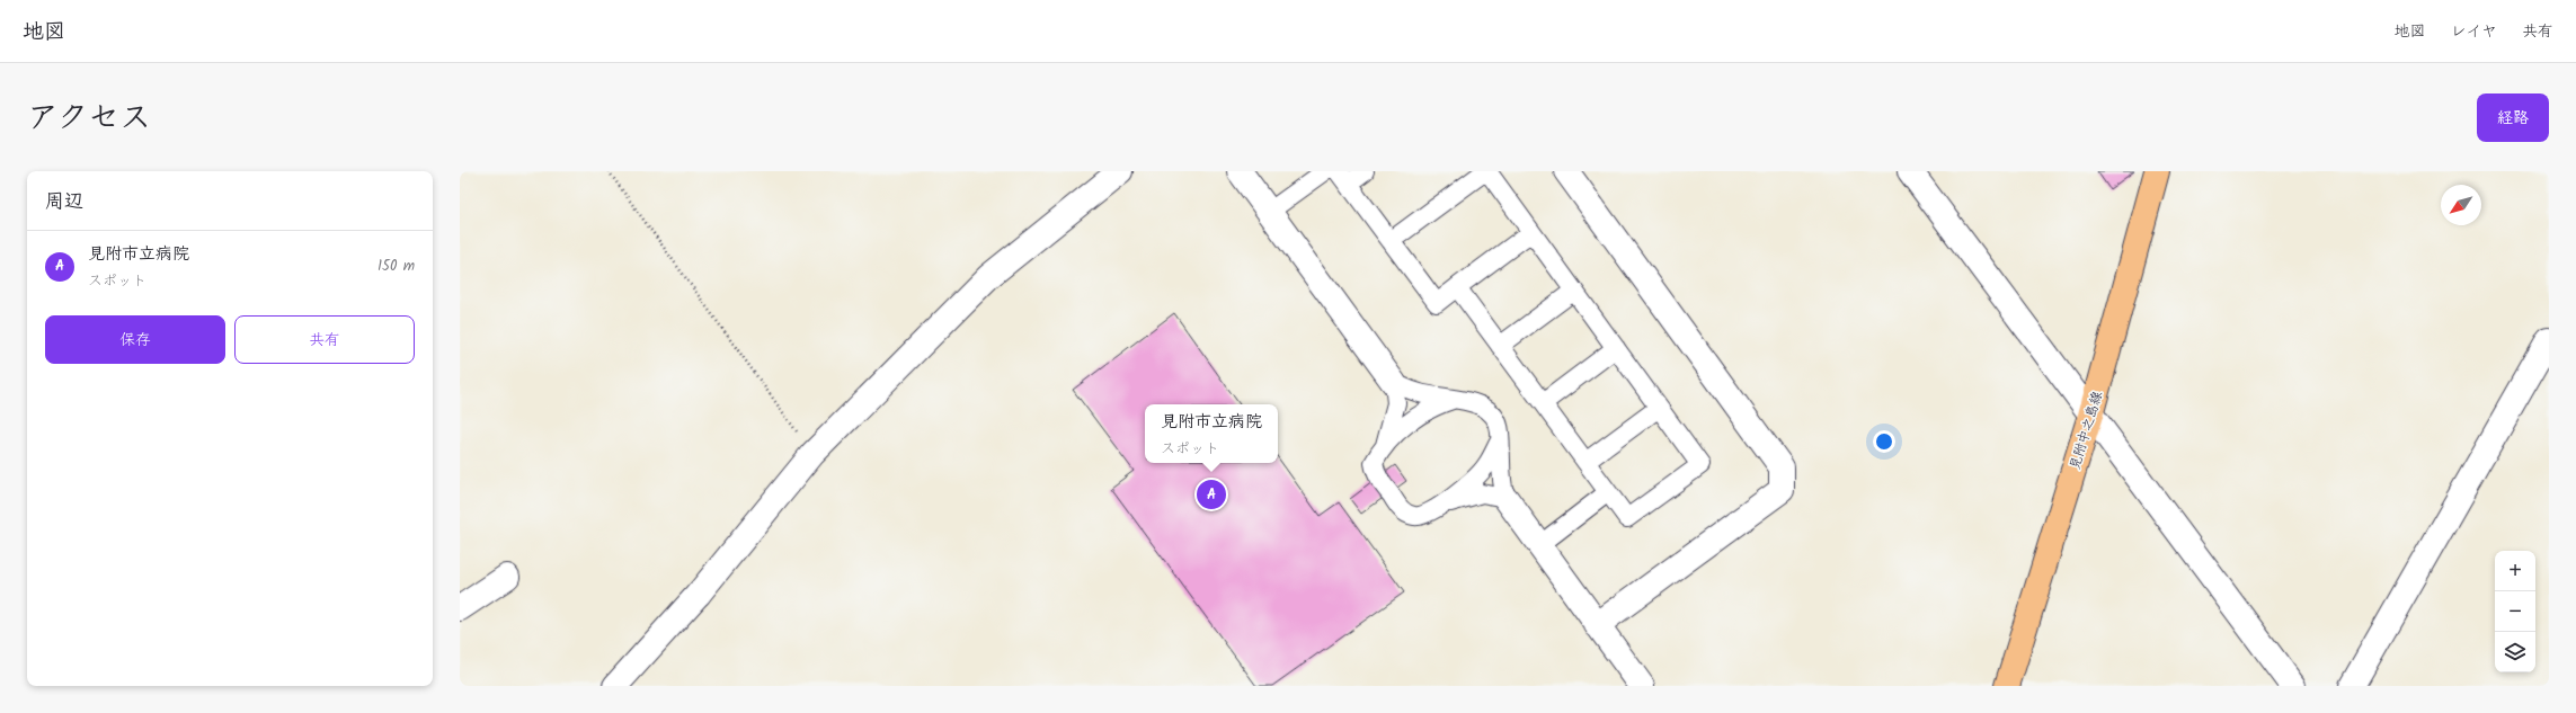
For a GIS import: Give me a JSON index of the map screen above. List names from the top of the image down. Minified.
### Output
{"streets":{"main road":["見附中之島線"]},"north":"bottom left","page":{"header":"地図","nav":["地図","レイヤ","共有"],"title":"アクセス","buttons":["経路",["保存","共有"]],"heading":"周辺","list":[{"mark":"A","name":"見附市立病院","note":"スポット","value":"150 m"}],"popup":["見附市立病院","スポット"],"pins":"A","map_buttons":["+","−"]}}
